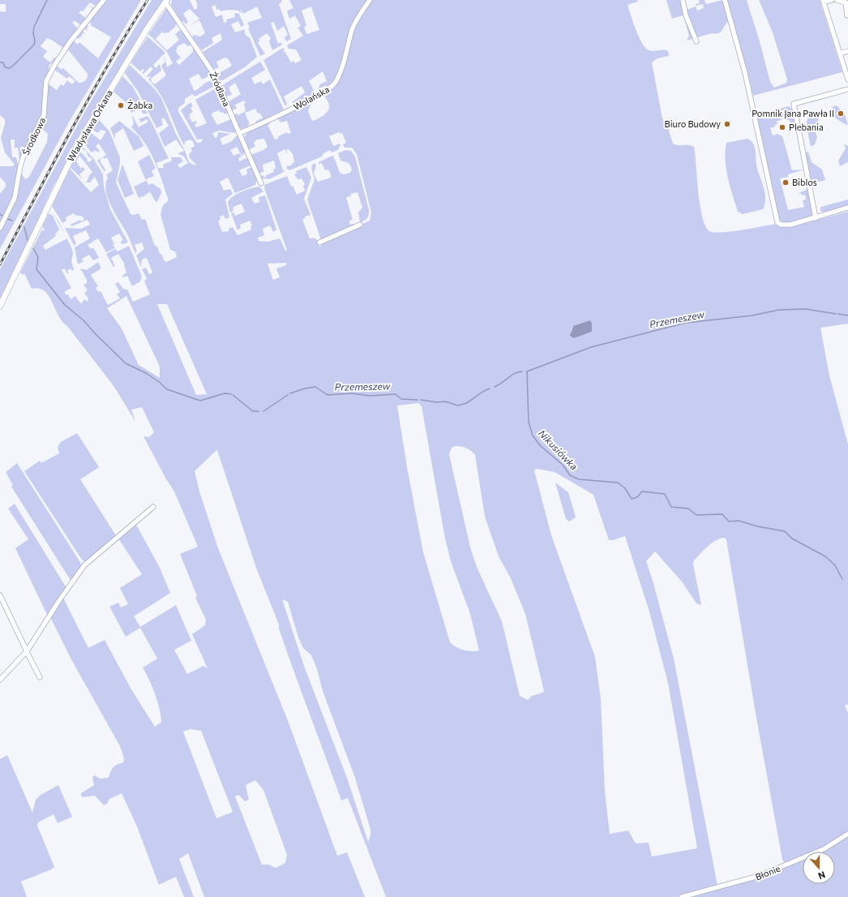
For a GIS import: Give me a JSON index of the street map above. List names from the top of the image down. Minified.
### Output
{"streets":{"street":["Źródlana","Wolańska","Władysława Orkana","Środkowa","Błonie"]},"crossings":[["Źródlana","Wolańska"],["Źródlana","Władysława Orkana"]],"water":["Przemeszew","Nikusiówka"],"places":["Żabka","Pomnik Jana Pawła II","Biuro Budowy","Plebania","Biblos"],"north":"bottom"}
